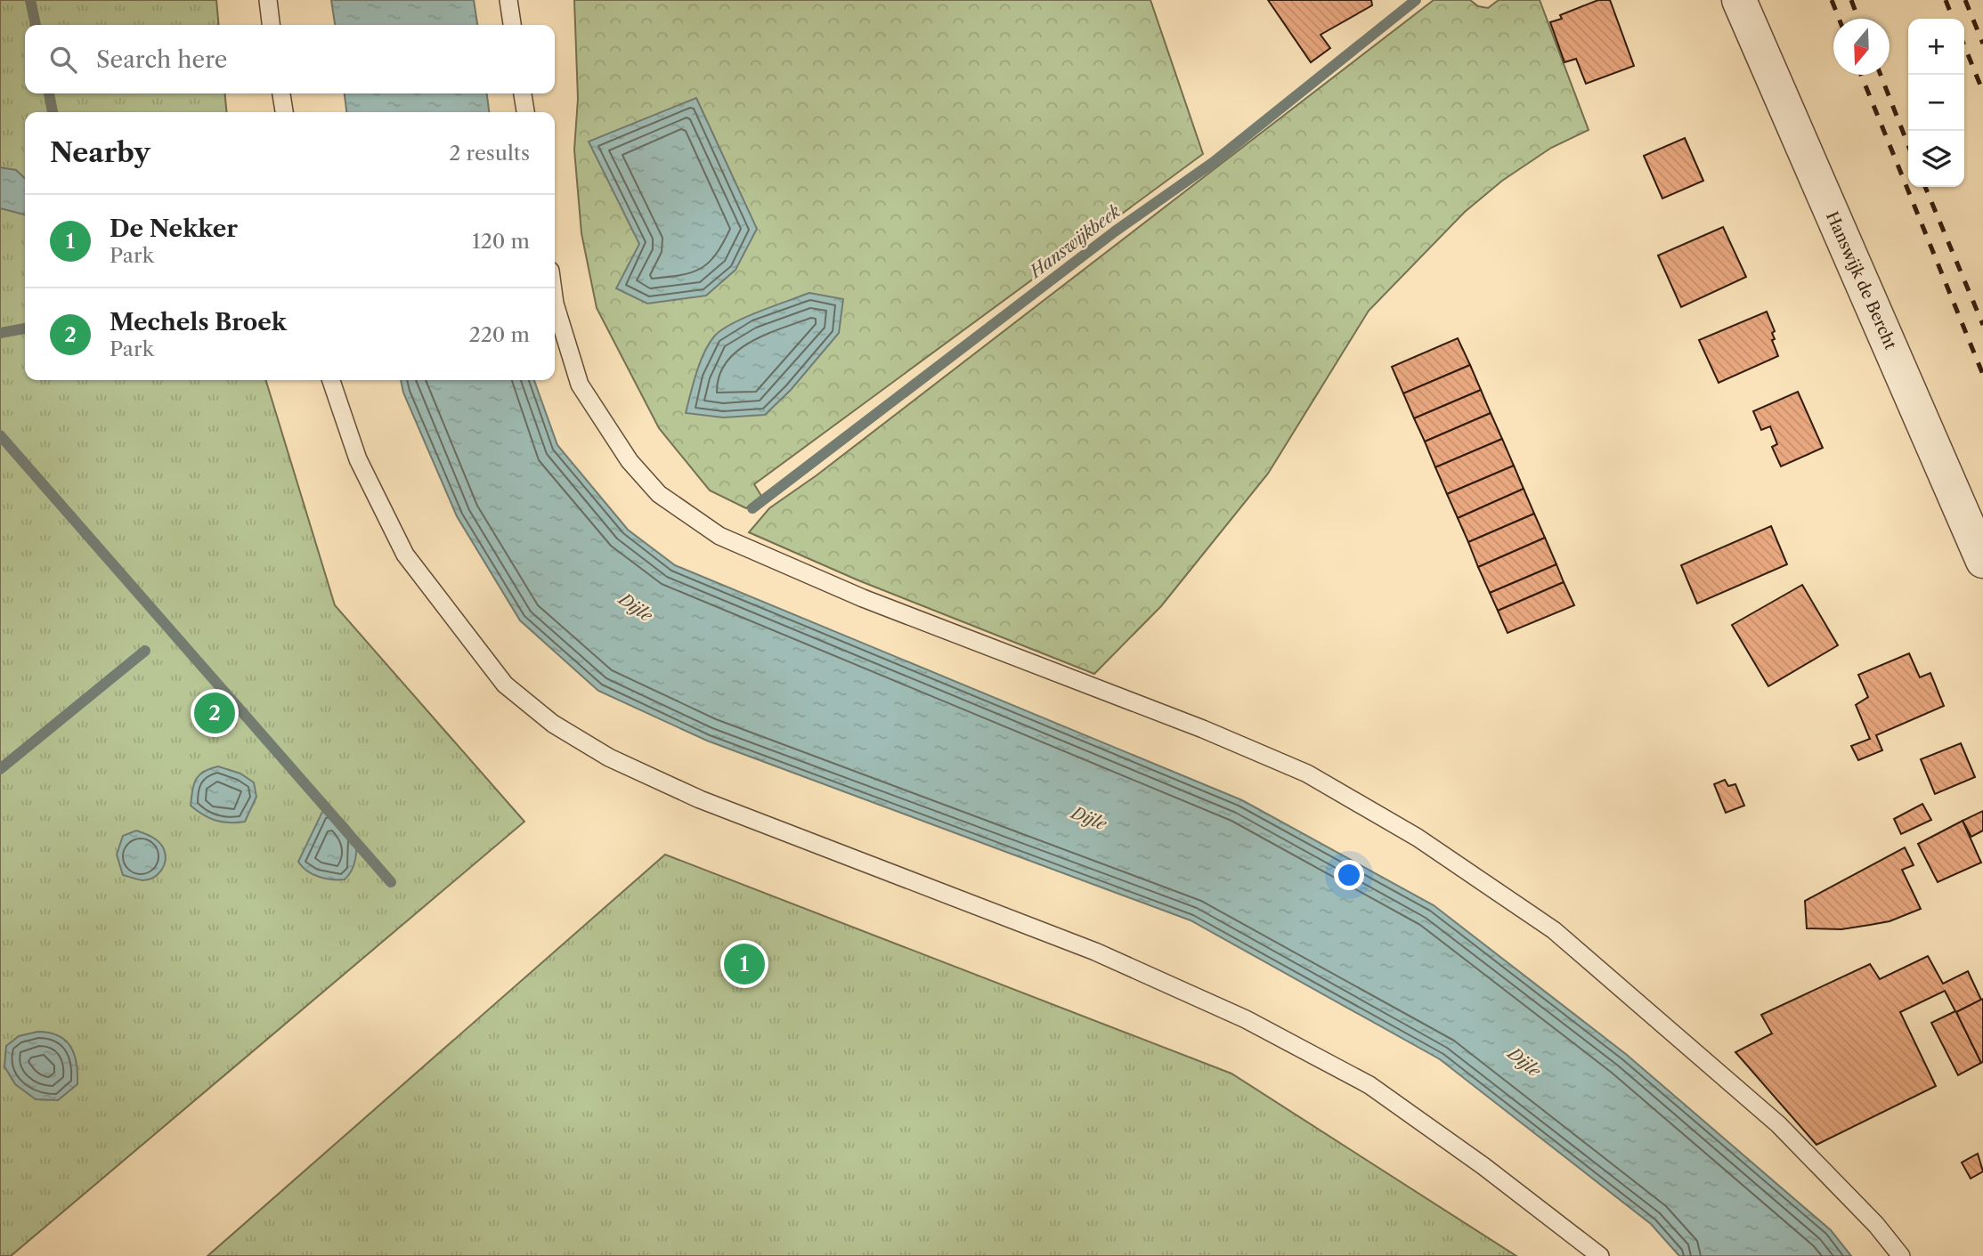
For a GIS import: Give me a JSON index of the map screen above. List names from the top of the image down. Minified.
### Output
{"streets":{"street":["Hanswijk de Bercht"]},"water":["Hanswijkbeek","Dijle"],"north":"bottom","page":{"map_buttons":["+","−"],"search":"Search here","heading":["Nearby","2 results"],"list":[{"mark":"1","name":"De Nekker","note":"Park","value":"120 m"},{"mark":"2","name":"Mechels Broek","note":"Park","value":"220 m"}],"pins":["2","1"]}}
